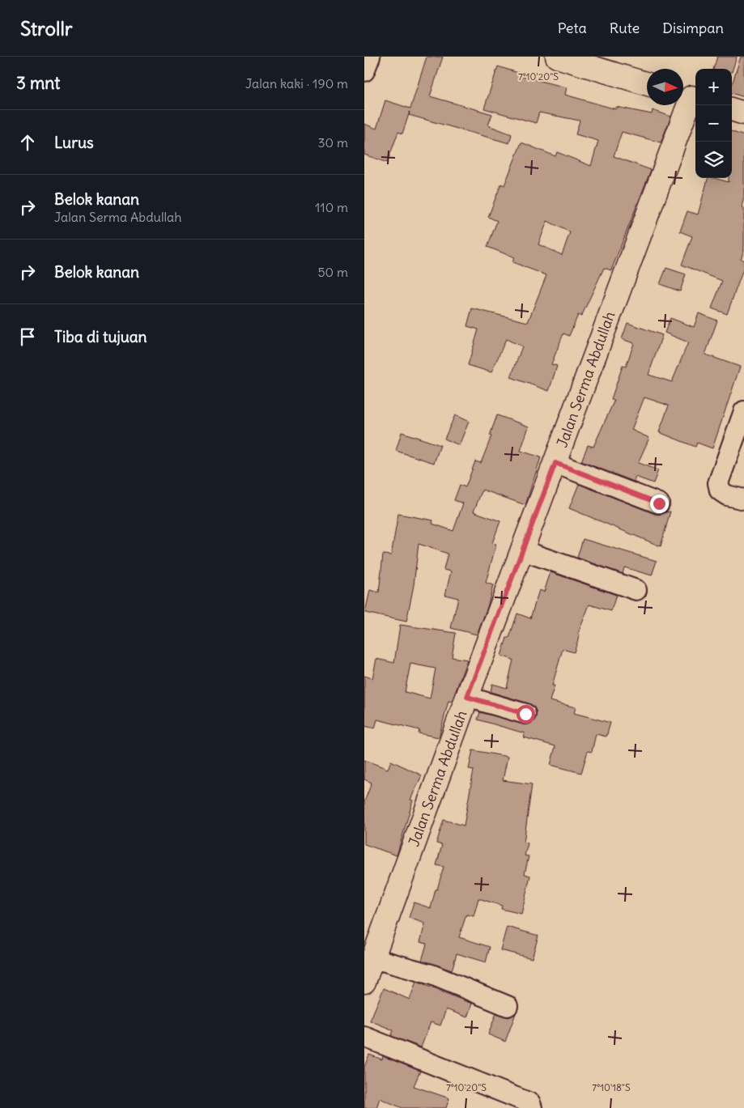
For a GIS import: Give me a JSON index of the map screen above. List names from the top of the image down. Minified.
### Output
{"streets":{"main road":["Jalan Serma Abdullah"]},"north":"right","page":{"header":"Strollr","nav":["Peta","Rute","Disimpan"],"heading":["3 mnt","Jalan kaki · 190 m"],"map_buttons":["+","−"],"list":[["Lurus","30 m"],["Belok kanan","Jalan Serma Abdullah","110 m"],["Belok kanan","50 m"],"Tiba di tujuan"]},"coordinates":["7°10'20\"S","7°10'18\"S"]}
